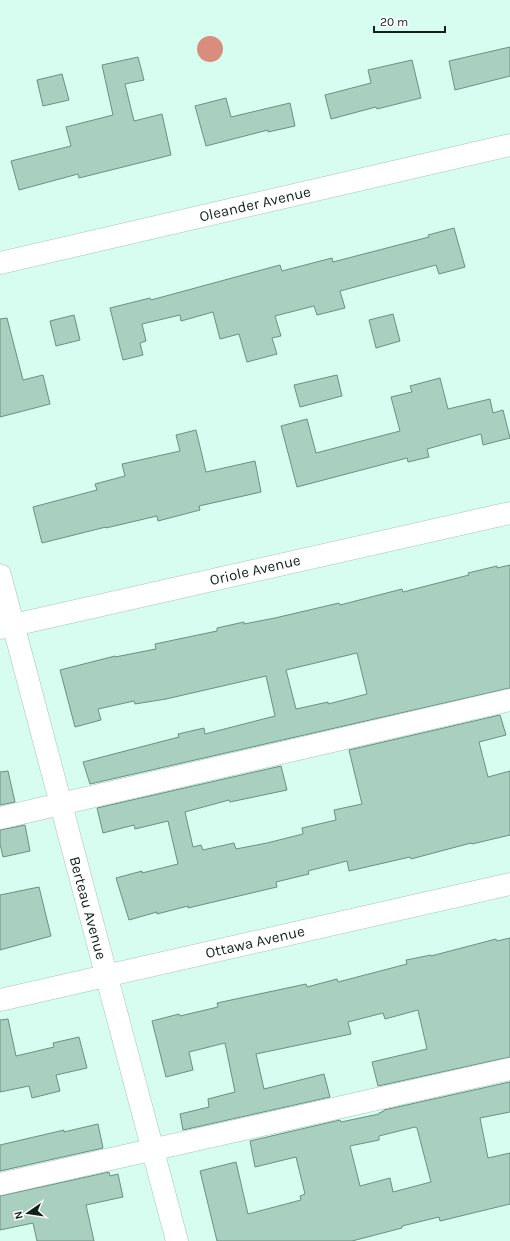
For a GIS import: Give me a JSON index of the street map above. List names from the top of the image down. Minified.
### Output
{"streets":{"street":["Oleander Avenue","Oriole Avenue","Berteau Avenue","Ottawa Avenue"]},"crossings":[["Oriole Avenue","Berteau Avenue"],["Berteau Avenue","Ottawa Avenue"]],"scale_bar":"20 m","north":"left"}
